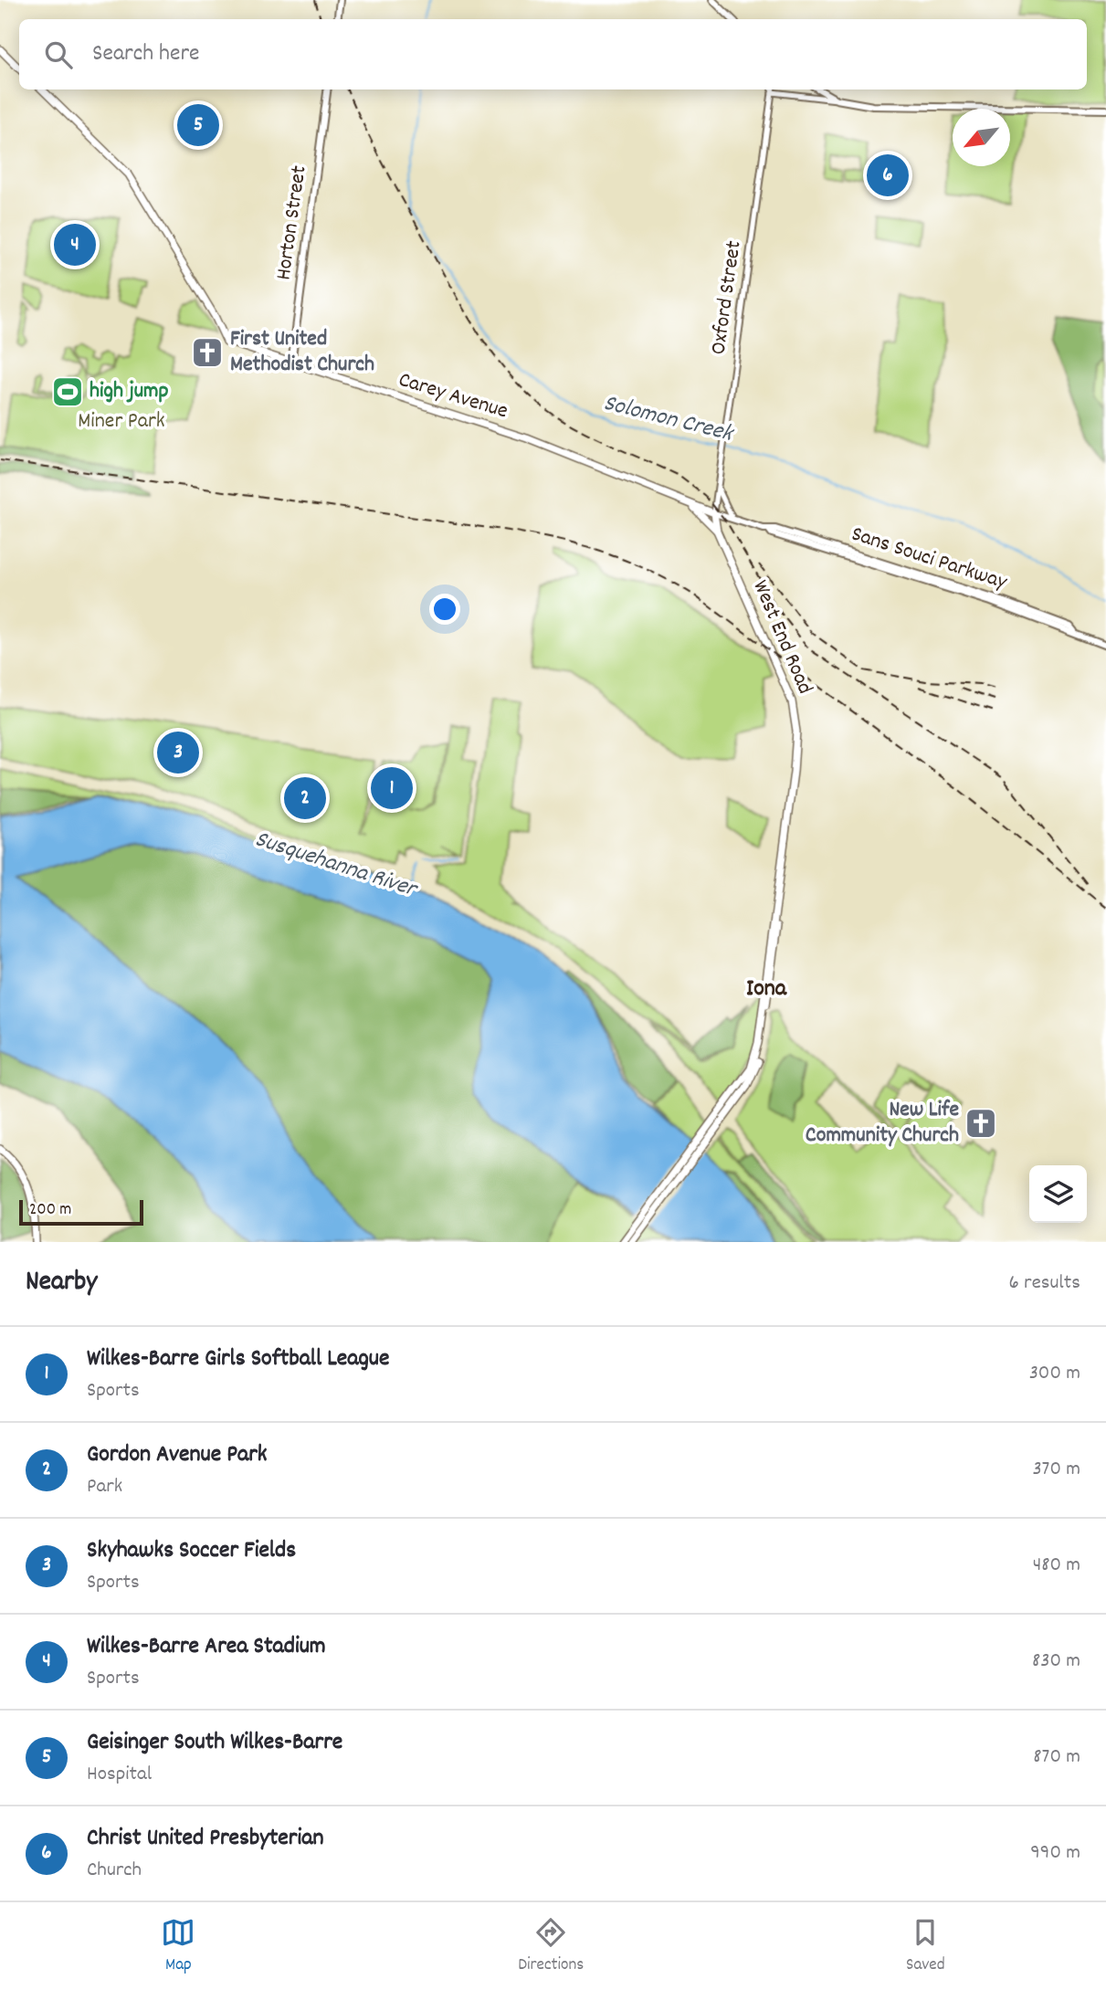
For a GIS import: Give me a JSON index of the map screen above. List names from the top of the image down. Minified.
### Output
{"streets":{"main road":["Horton Street","Carey Avenue","Sans Souci Parkway","West End Road"],"street":["Oxford Street"]},"crossings":[["Horton Street","Carey Avenue"],["Oxford Street","Carey Avenue"],["Oxford Street","Sans Souci Parkway"],["Oxford Street","West End Road"],["Carey Avenue","Sans Souci Parkway"],["Carey Avenue","West End Road"],["Sans Souci Parkway","West End Road"]],"districts":["Iona"],"water":["Solomon Creek","Susquehanna River"],"parks":["Miner Park"],"places":{"church":["First United Methodist Church","New Life Community Church"],"sports":["high jump"]},"scale_bar":"200 m","north":"bottom left","page":{"search":"Search here","pins":["5","6","4","3","1","2"],"scale":"200 m","heading":["Nearby","6 results"],"list":[{"mark":"1","name":"Wilkes-Barre Girls Softball League","note":"Sports","value":"300 m"},{"mark":"2","name":"Gordon Avenue Park","note":"Park","value":"370 m"},{"mark":"3","name":"Skyhawks Soccer Fields","note":"Sports","value":"480 m"},{"mark":"4","name":"Wilkes-Barre Area Stadium","note":"Sports","value":"830 m"},{"mark":"5","name":"Geisinger South Wilkes-Barre","note":"Hospital","value":"870 m"},{"mark":"6","name":"Christ United Presbyterian","note":"Church","value":"990 m"}],"nav":["Map","Directions","Saved"]}}
